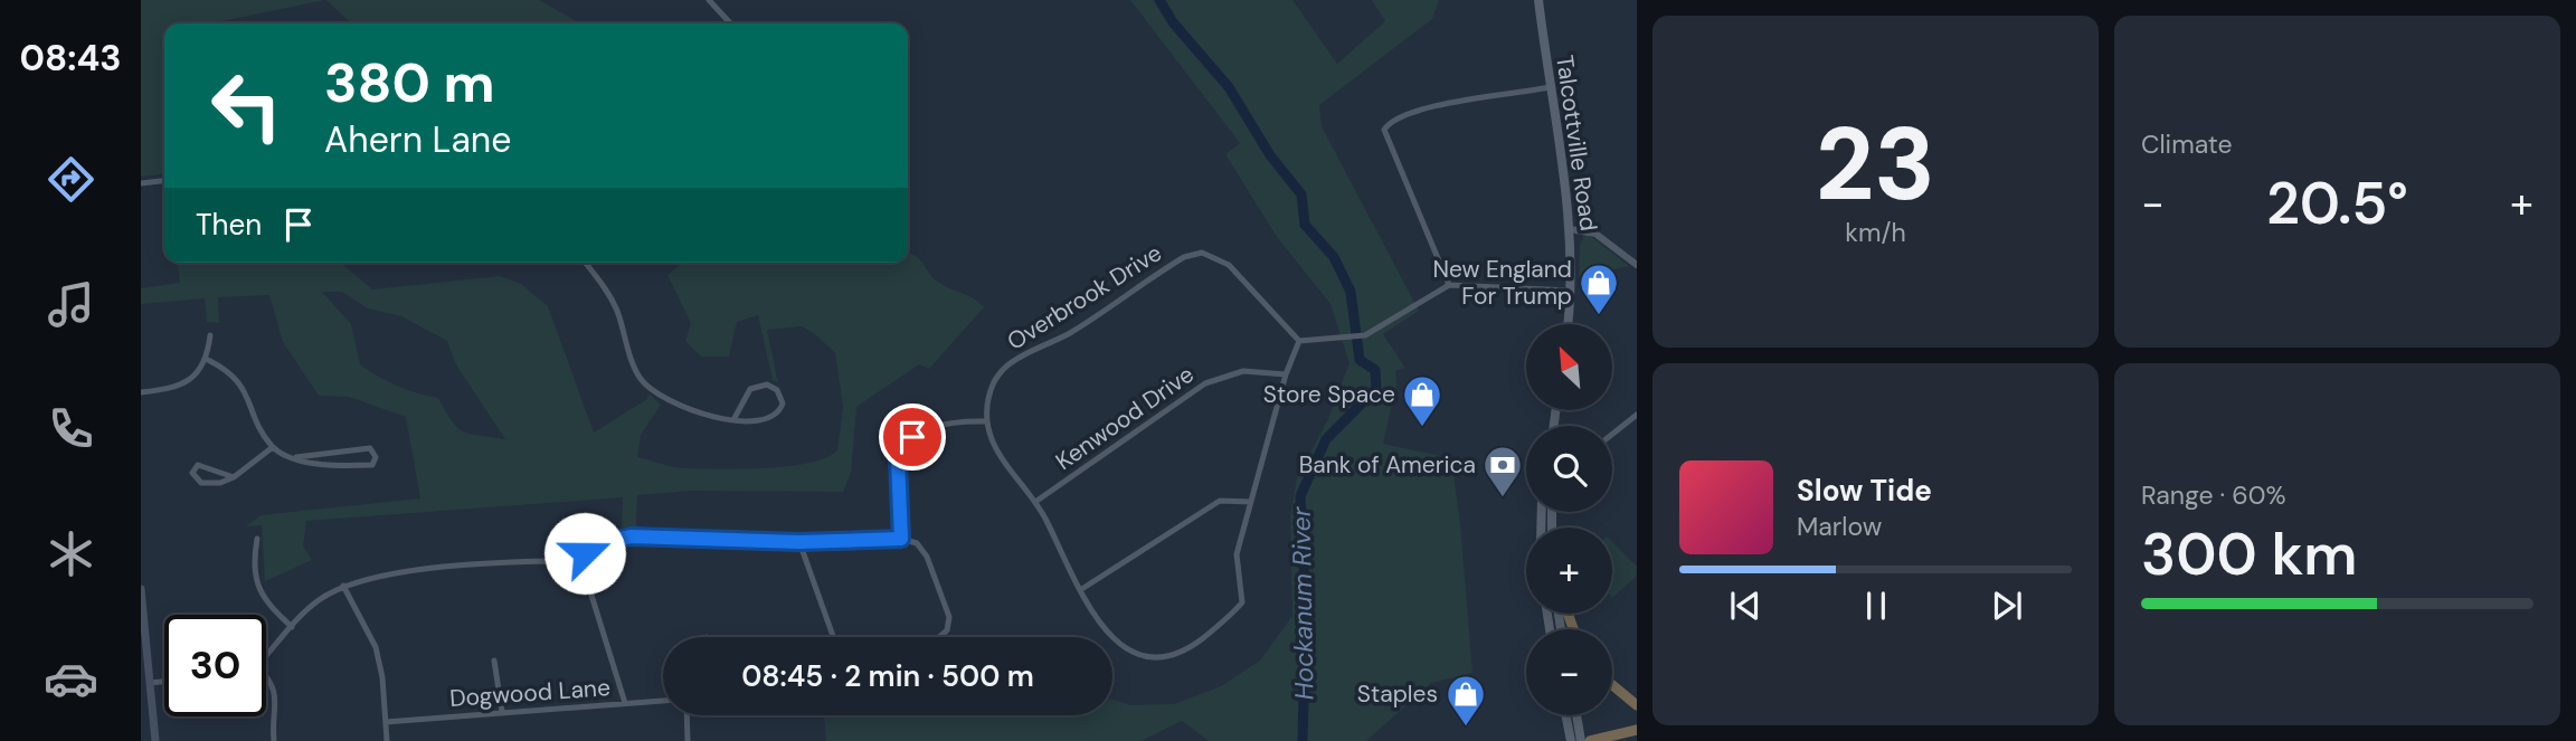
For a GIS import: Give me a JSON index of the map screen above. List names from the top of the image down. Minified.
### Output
{"streets":{"main road":["Talcottville Road"],"street":["Overbrook Drive","Kenwood Drive","Dogwood Lane"]},"crossings":[["Overbrook Drive","Kenwood Drive"]],"water":["Hockanum River"],"places":{"shop":["New England For Trump","Store Space","Staples"],"bank":["Bank of America"]},"north":"top left","page":{"tabs":"08:43","tile":[["23","km/h"],"Climate",["Range · 60%","300 km"]],"turn":["380 m","Ahern Lane"],"heat":["−","20.5°","+"],"then":"Then","map_buttons":["+","−"],"song":["Slow Tide","Marlow"],"limit":"30","trip":"08:45 · 2 min · 500 m"}}
